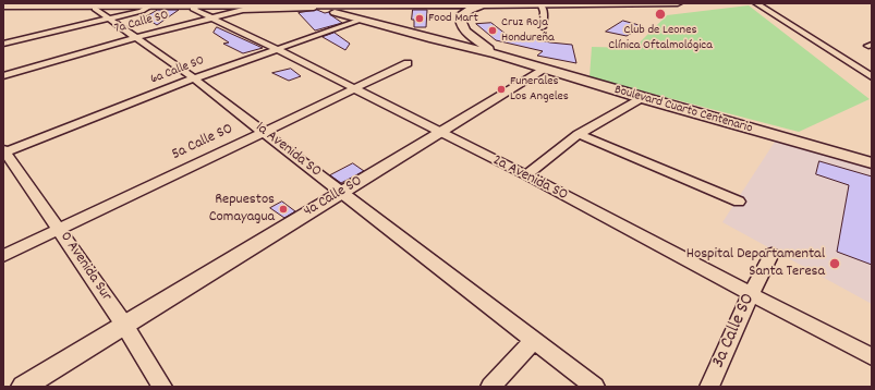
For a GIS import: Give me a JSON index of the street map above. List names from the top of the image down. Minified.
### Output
{"streets":{"main road":["Boulevard Cuarto Centenario"],"street":["7a Calle SO","6a Calle SO","5a Calle SO","1a Avenida SO","2a Avenida SO","4a Calle SO","0 Avenida Sur","3a Calle SO"]},"crossings":[["7a Calle SO","Boulevard Cuarto Centenario"],["7a Calle SO","1a Avenida SO"],["7a Calle SO","2a Avenida SO"],["6a Calle SO","Boulevard Cuarto Centenario"],["6a Calle SO","1a Avenida SO"],["6a Calle SO","2a Avenida SO"],["6a Calle SO","0 Avenida Sur"],["Boulevard Cuarto Centenario","4a Calle SO"],["5a Calle SO","1a Avenida SO"],["5a Calle SO","2a Avenida SO"],["5a Calle SO","0 Avenida Sur"],["1a Avenida SO","4a Calle SO"],["2a Avenida SO","4a Calle SO"],["2a Avenida SO","3a Calle SO"],["4a Calle SO","0 Avenida Sur"]],"places":["Club de Leones Clínica Oftalmológica","Food Mart","Cruz Roja Hondureña","Funerales Los Angeles","Repuestos Comayagua","Hospital Departamental Santa Teresa"]}
